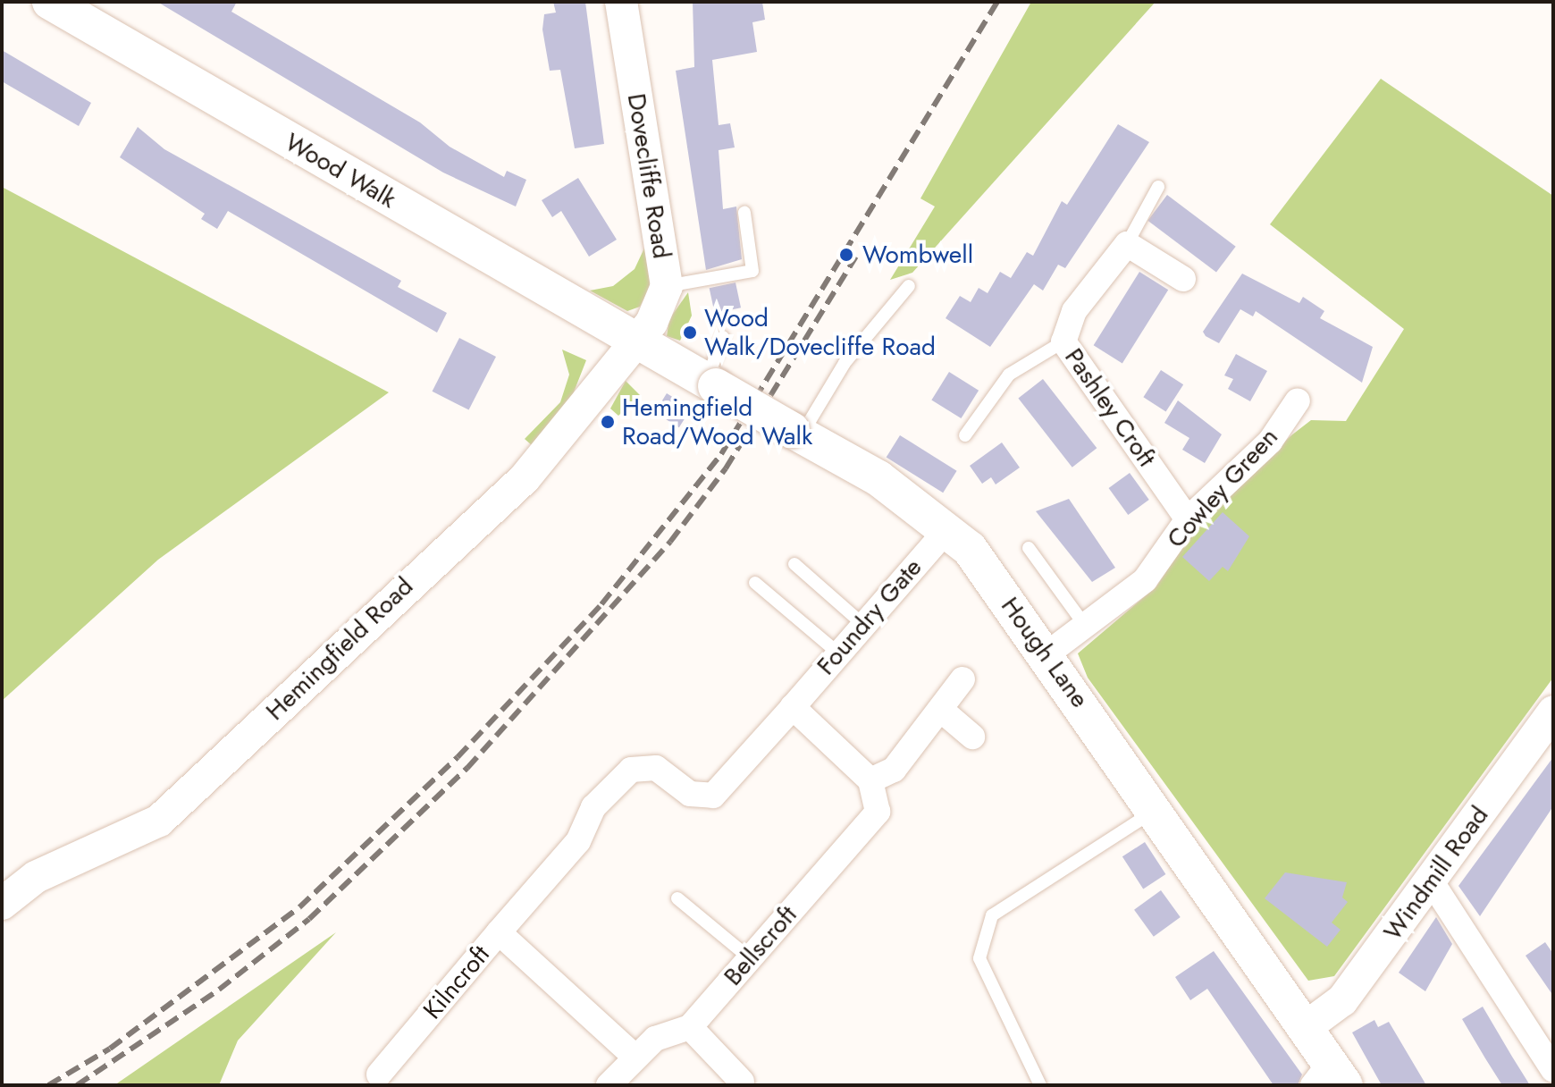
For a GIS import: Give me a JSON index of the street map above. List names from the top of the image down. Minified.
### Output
{"streets":{"main road":["Wood Walk","Hough Lane"],"street":["Dovecliffe Road","Pashley Croft","Cowley Green","Foundry Gate","Hemingfield Road","Windmill Road","Bellscroft","Kilncroft"]},"crossings":[["Wood Walk","Dovecliffe Road"],["Wood Walk","Hemingfield Road"],["Wood Walk","Hough Lane"],["Dovecliffe Road","Hemingfield Road"],["Dovecliffe Road","Hough Lane"],["Pashley Croft","Cowley Green"],["Cowley Green","Hough Lane"],["Foundry Gate","Hough Lane"],["Foundry Gate","Kilncroft"],["Hemingfield Road","Hough Lane"],["Hough Lane","Windmill Road"]],"places":["Wombwell","Wood Walk/Dovecliffe Road","Hemingfield Road/Wood Walk"]}
